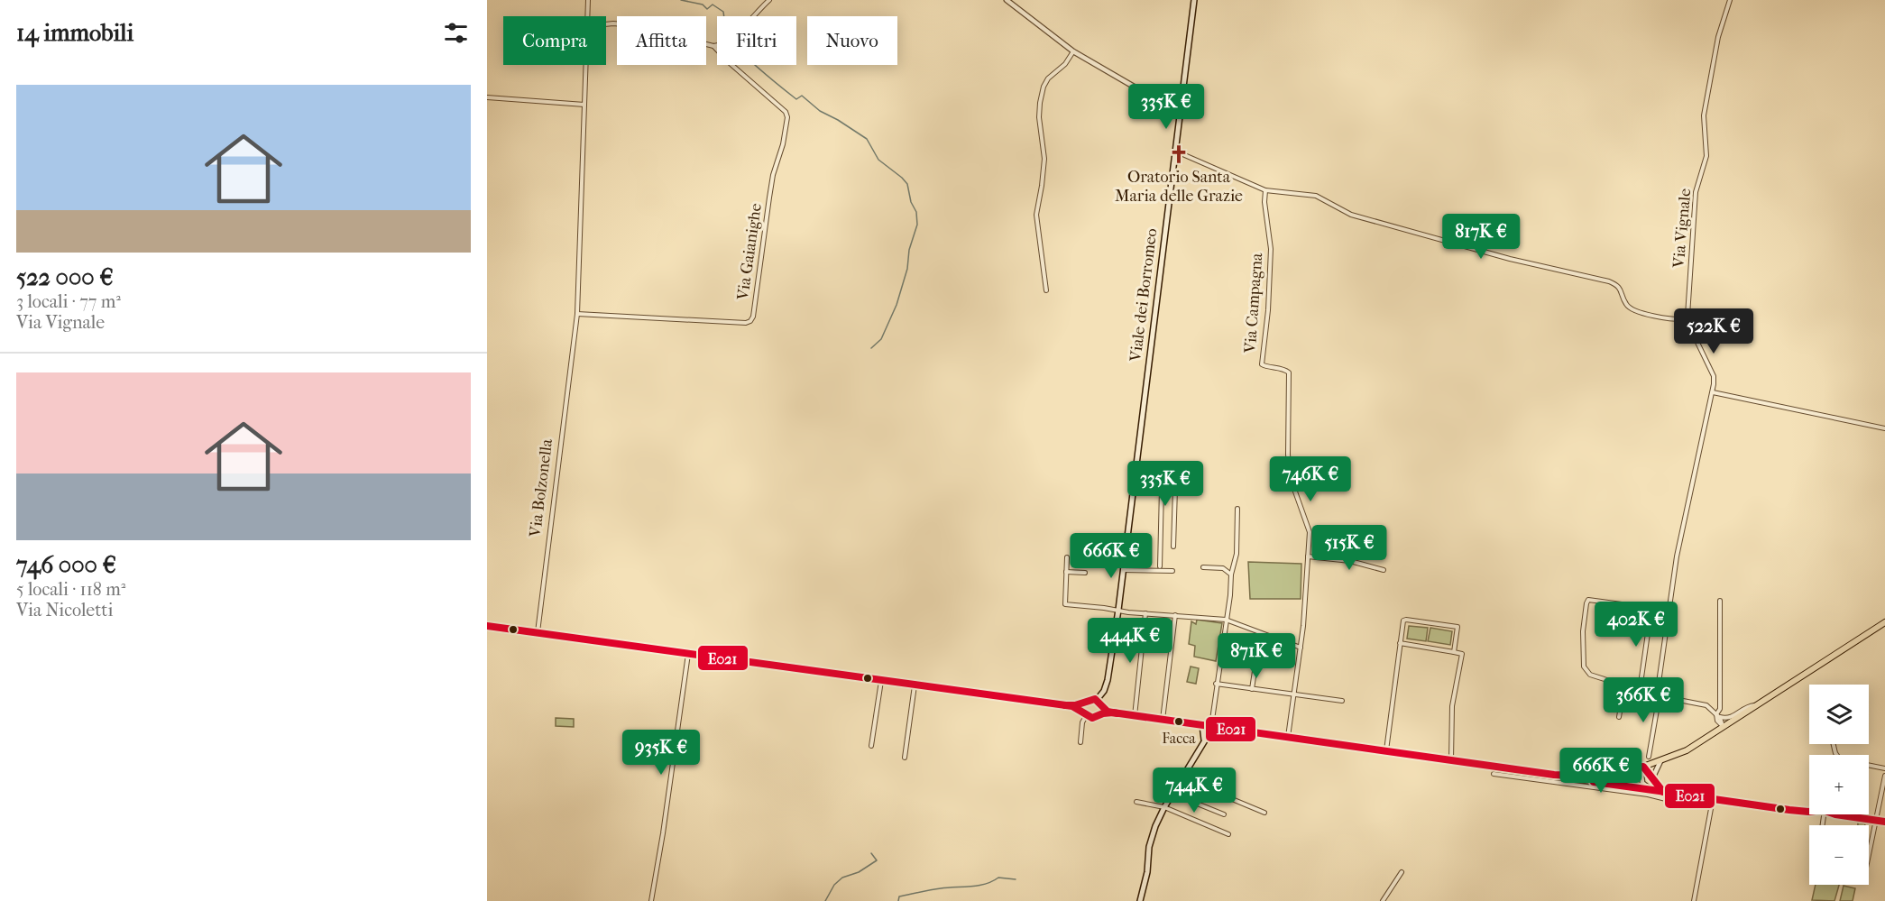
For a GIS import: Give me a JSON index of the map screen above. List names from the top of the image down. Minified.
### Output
{"streets":{"main road":["Viale dei Borromeo"],"street":["Via Vignale","Via Gaianighe","Via Campagna","Via Bolzonella"]},"crossings":[["Via Gaianighe","Via Bolzonella"]],"places":{"church":["Oratorio Santa Maria delle Grazie"],"other":["Facca"]},"lines":["transit line E021"],"page":{"heading":"14 immobili","chip":["Compra","Affitta","Filtri","Nuovo"],"list":[{"name":"522 000 €","note":"3 locali · 77 m² · Via Vignale"},{"name":"746 000 €","note":"5 locali · 118 m² · Via Nicoletti"}],"price":["335K €","817K €","522K €","746K €","335K €","515K €","666K €","402K €","444K €","871K €","366K €","935K €","666K €","744K €"],"map_buttons":["+","−"]}}
